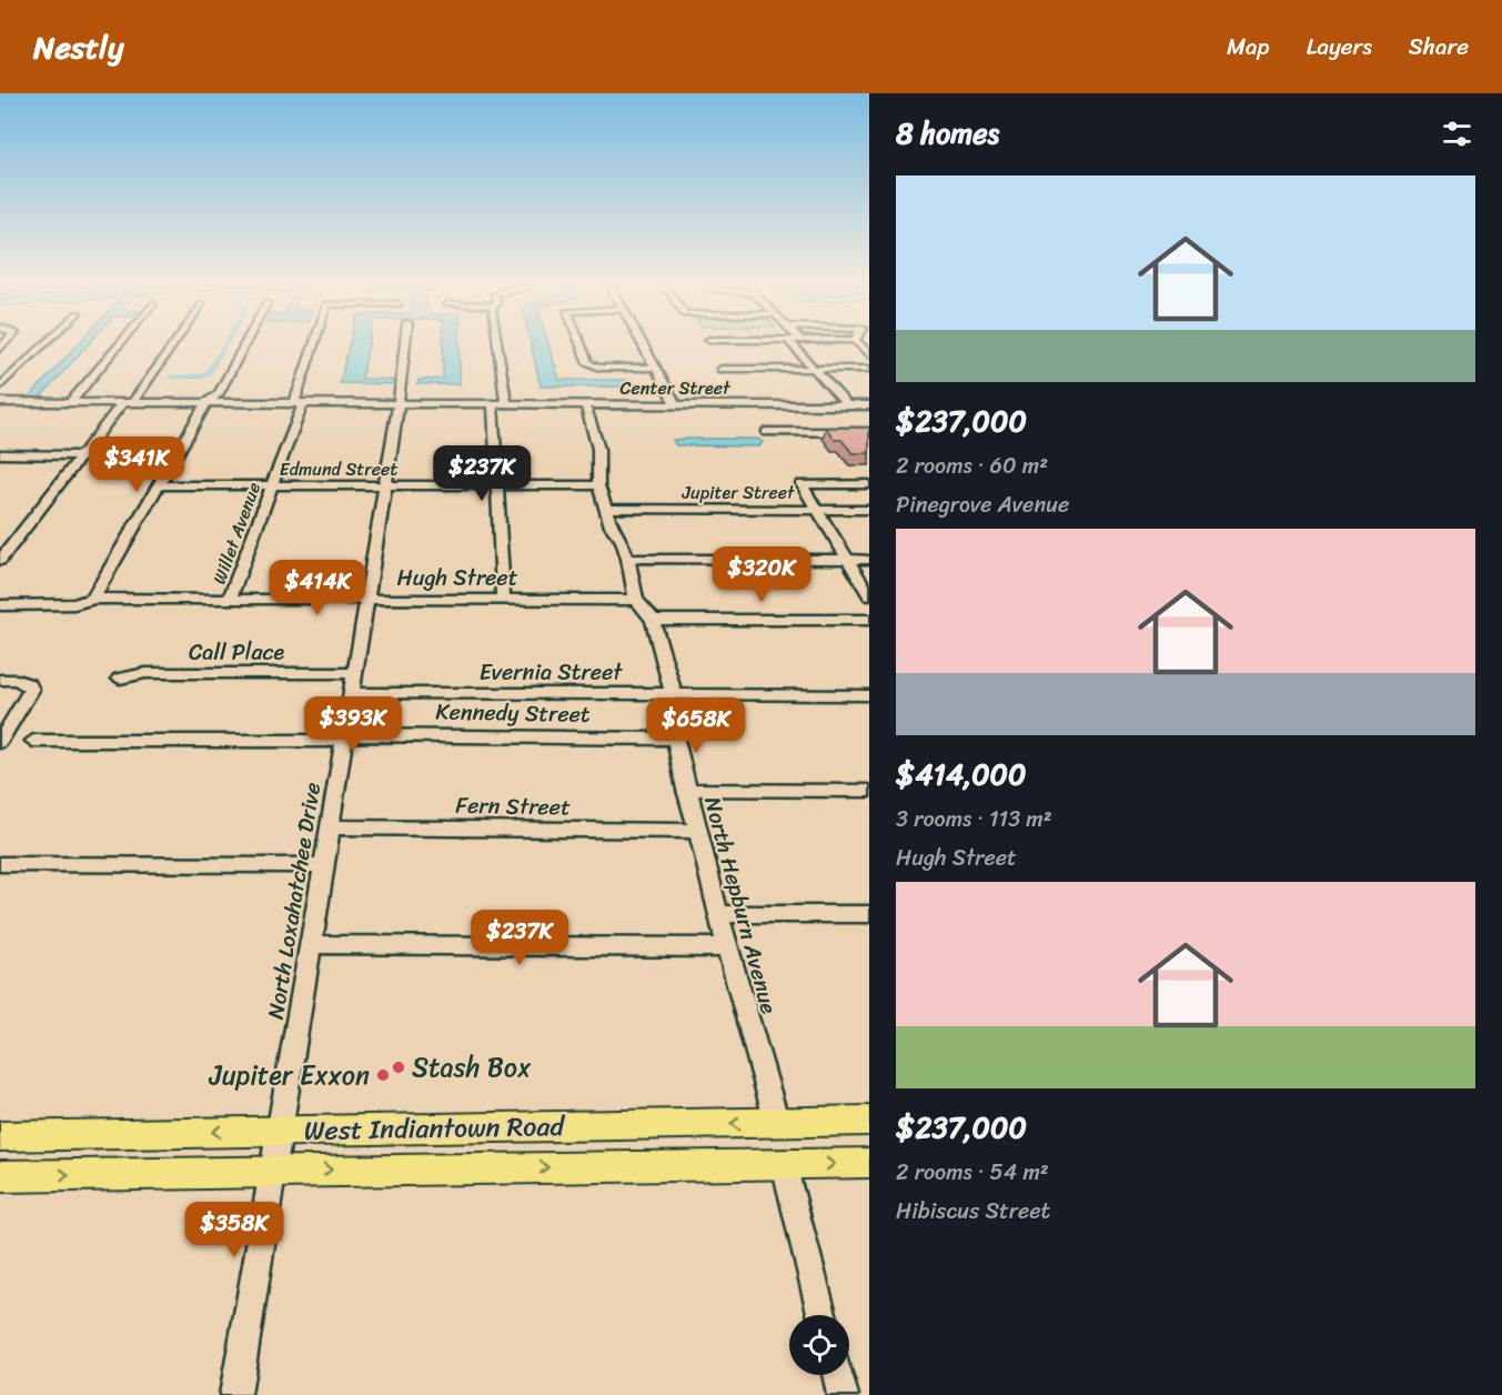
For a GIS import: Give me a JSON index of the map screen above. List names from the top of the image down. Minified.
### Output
{"streets":{"main road":["West Indiantown Road"],"street":["Center Street","Edmund Street","Jupiter Street","Willet Avenue","Hugh Street","Call Place","Evernia Street","Kennedy Street","Fern Street","North Loxahatchee Drive","North Hepburn Avenue"]},"crossings":[["Center Street","Willet Avenue"],["Center Street","North Loxahatchee Drive"],["Center Street","North Hepburn Avenue"],["Edmund Street","Willet Avenue"],["Edmund Street","North Loxahatchee Drive"],["Edmund Street","North Hepburn Avenue"],["Jupiter Street","North Hepburn Avenue"],["Willet Avenue","Hugh Street"],["Hugh Street","North Loxahatchee Drive"],["Hugh Street","North Hepburn Avenue"],["Call Place","North Loxahatchee Drive"],["Evernia Street","North Loxahatchee Drive"],["Evernia Street","North Hepburn Avenue"],["Kennedy Street","North Loxahatchee Drive"],["Kennedy Street","North Hepburn Avenue"],["Fern Street","North Loxahatchee Drive"],["Fern Street","North Hepburn Avenue"],["North Loxahatchee Drive","West Indiantown Road"],["North Hepburn Avenue","West Indiantown Road"]],"places":["Stash Box","Jupiter Exxon"],"page":{"header":"Nestly","nav":["Map","Layers","Share"],"heading":"8 homes","list":[{"name":"$237,000","note":"2 rooms · 60 m² · Pinegrove Avenue"},{"name":"$414,000","note":"3 rooms · 113 m² · Hugh Street"},{"name":"$237,000","note":"2 rooms · 54 m² · Hibiscus Street"}],"price":["$341K","$237K","$320K","$414K","$393K","$658K","$237K","$358K"]}}
